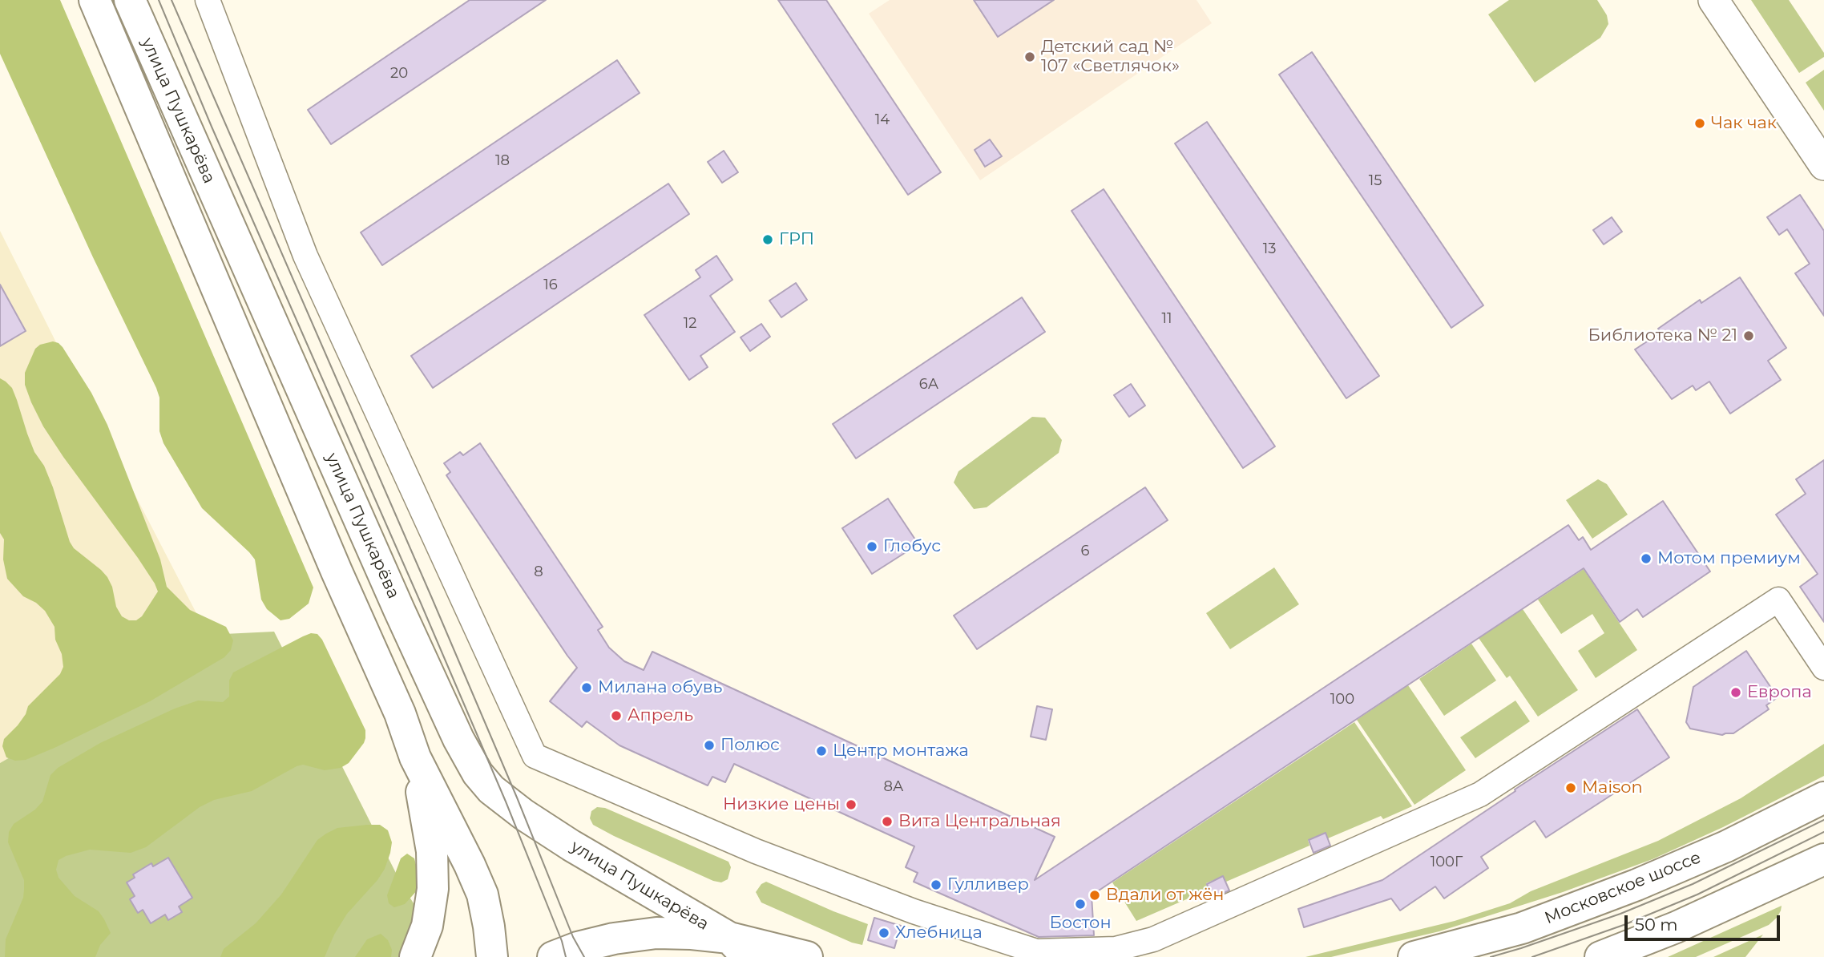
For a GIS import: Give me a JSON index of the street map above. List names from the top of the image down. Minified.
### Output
{"streets":{"main road":["улица Пушкарёва","Московское шоссе"]},"places":["Детский сад № 107 «Светлячок»","Чак чак","ГРП","Библиотека № 21","Глобус","Мотом премиум","Милана обувь","Европа","Апрель","Полюс","Центр монтажа","Maison","Низкие цены","Вита Центральная","Гулливер","Вдали от жён","Бостон","Хлебница"],"house_numbers":["20","14","18","15","13","16","11","12","6А","6","8","100","8А","100Г"],"scale_bar":"50 m"}
